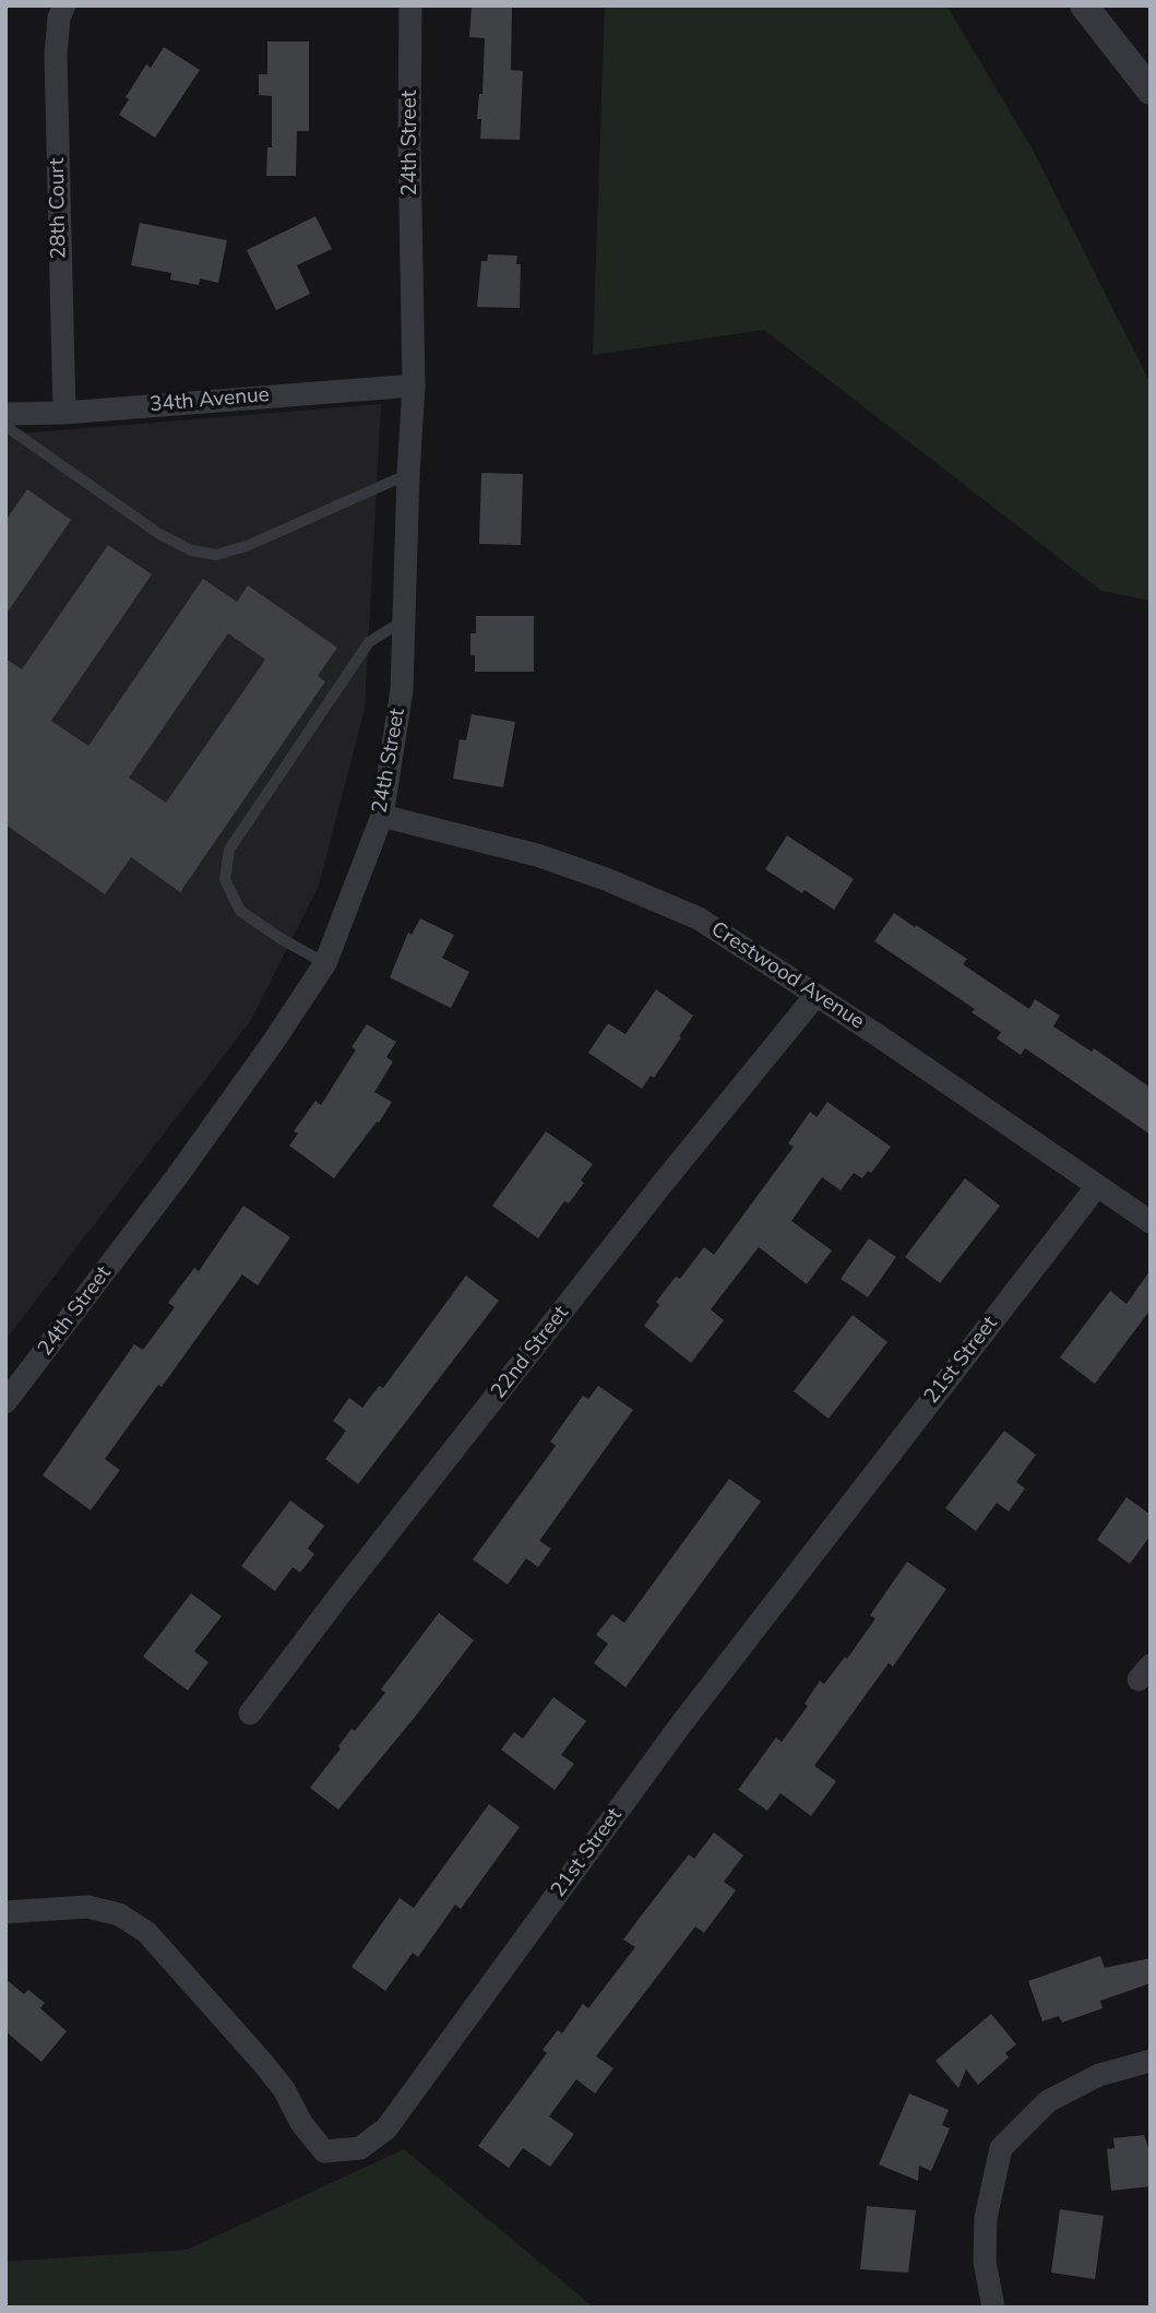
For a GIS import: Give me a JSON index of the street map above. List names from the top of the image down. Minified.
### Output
{"streets":{"street":["24th Street","28th Court","34th Avenue","Crestwood Avenue","22nd Street","21st Street"]},"crossings":[["24th Street","34th Avenue"],["24th Street","Crestwood Avenue"],["28th Court","34th Avenue"],["Crestwood Avenue","22nd Street"],["Crestwood Avenue","21st Street"]]}
